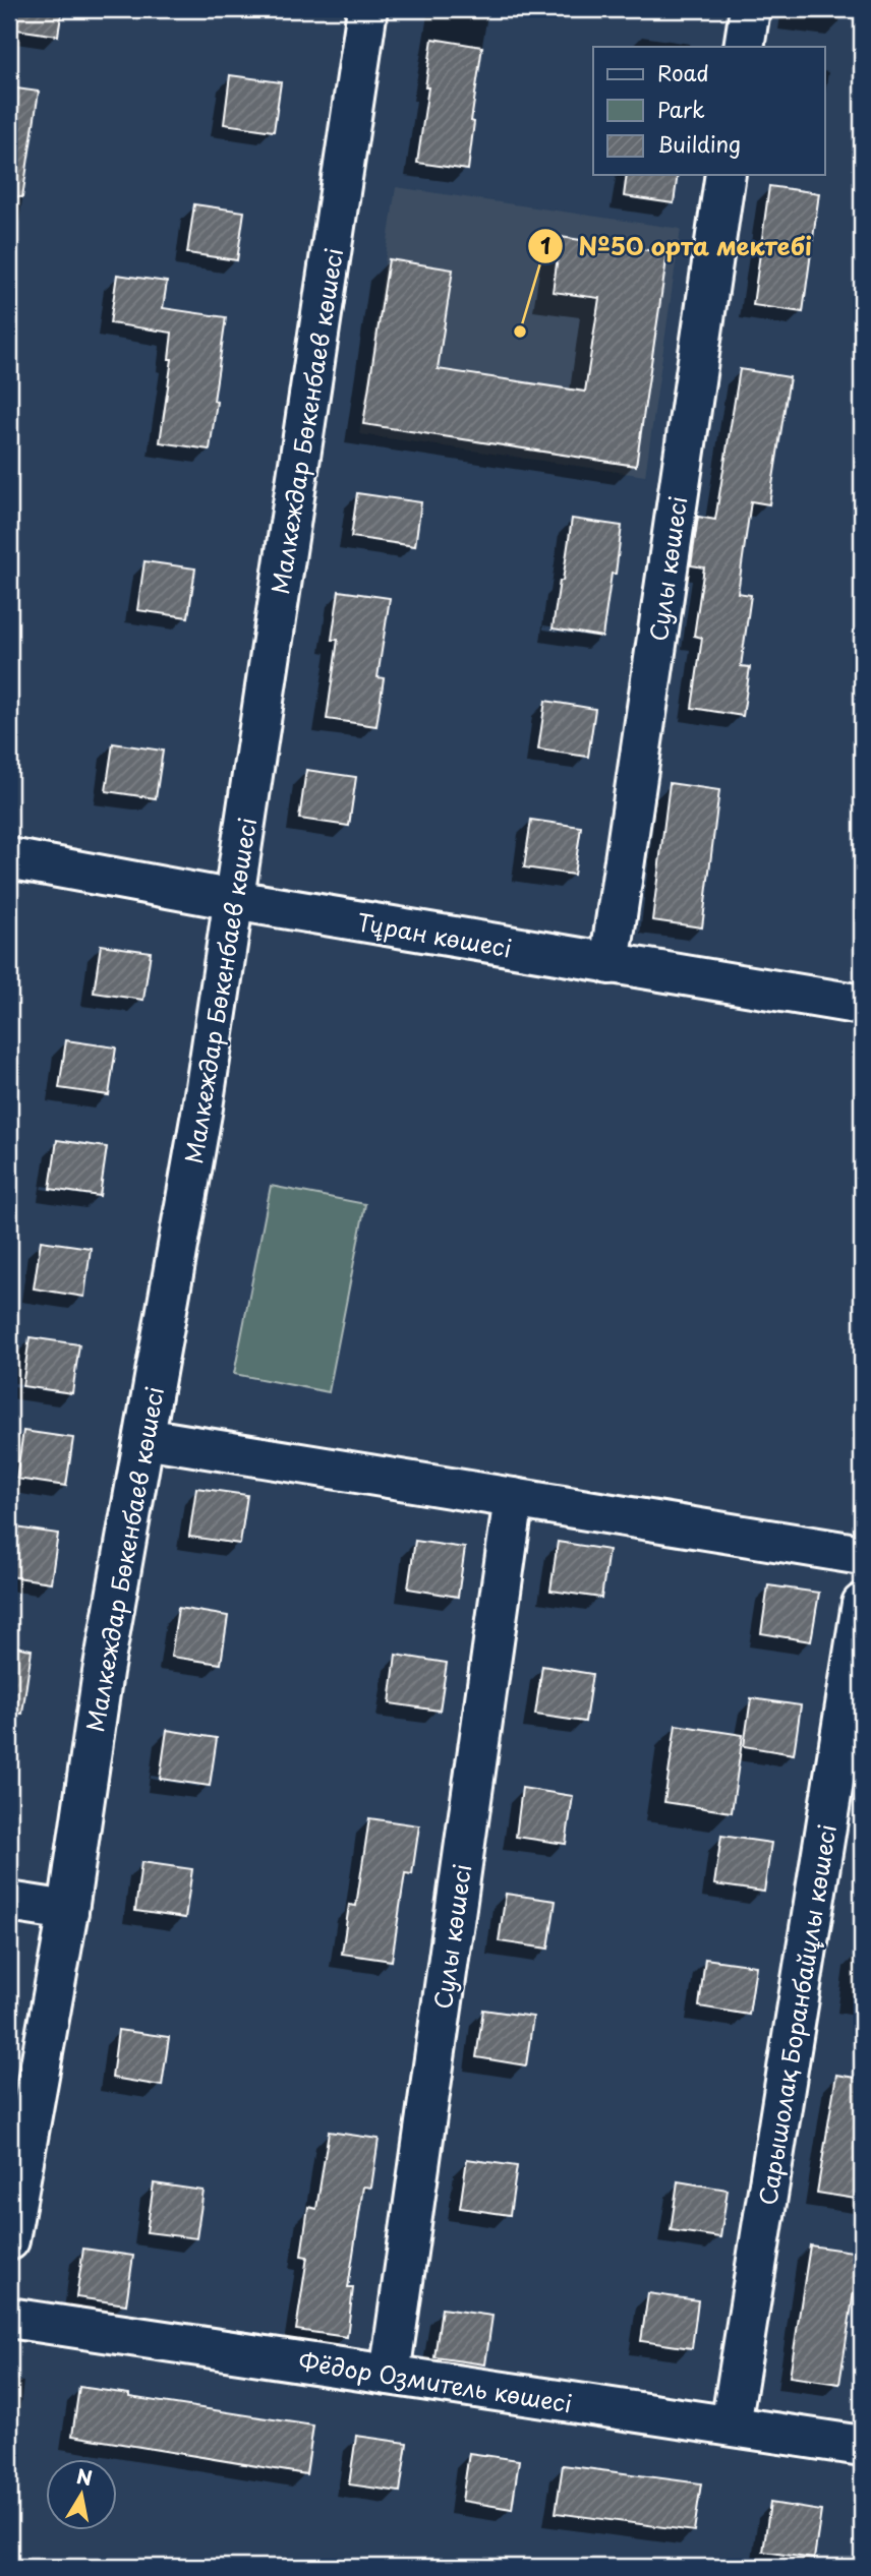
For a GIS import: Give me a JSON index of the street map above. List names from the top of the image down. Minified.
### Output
{"streets":{"street":["Малкеждар Бөкенбаев көшесі","Сулы көшесі","Тұран көшесі","Сарышолақ Боранбайұлы көшесі","Фёдор Озмитель көшесі"]},"crossings":[["Малкеждар Бөкенбаев көшесі","Тұран көшесі"],["Сулы көшесі","Тұран көшесі"],["Сулы көшесі","Фёдор Озмитель көшесі"],["Сарышолақ Боранбайұлы көшесі","Фёдор Озмитель көшесі"]],"places":["№50 орта мектебі"],"legend":["Road","Park","Building"],"north":"top"}
